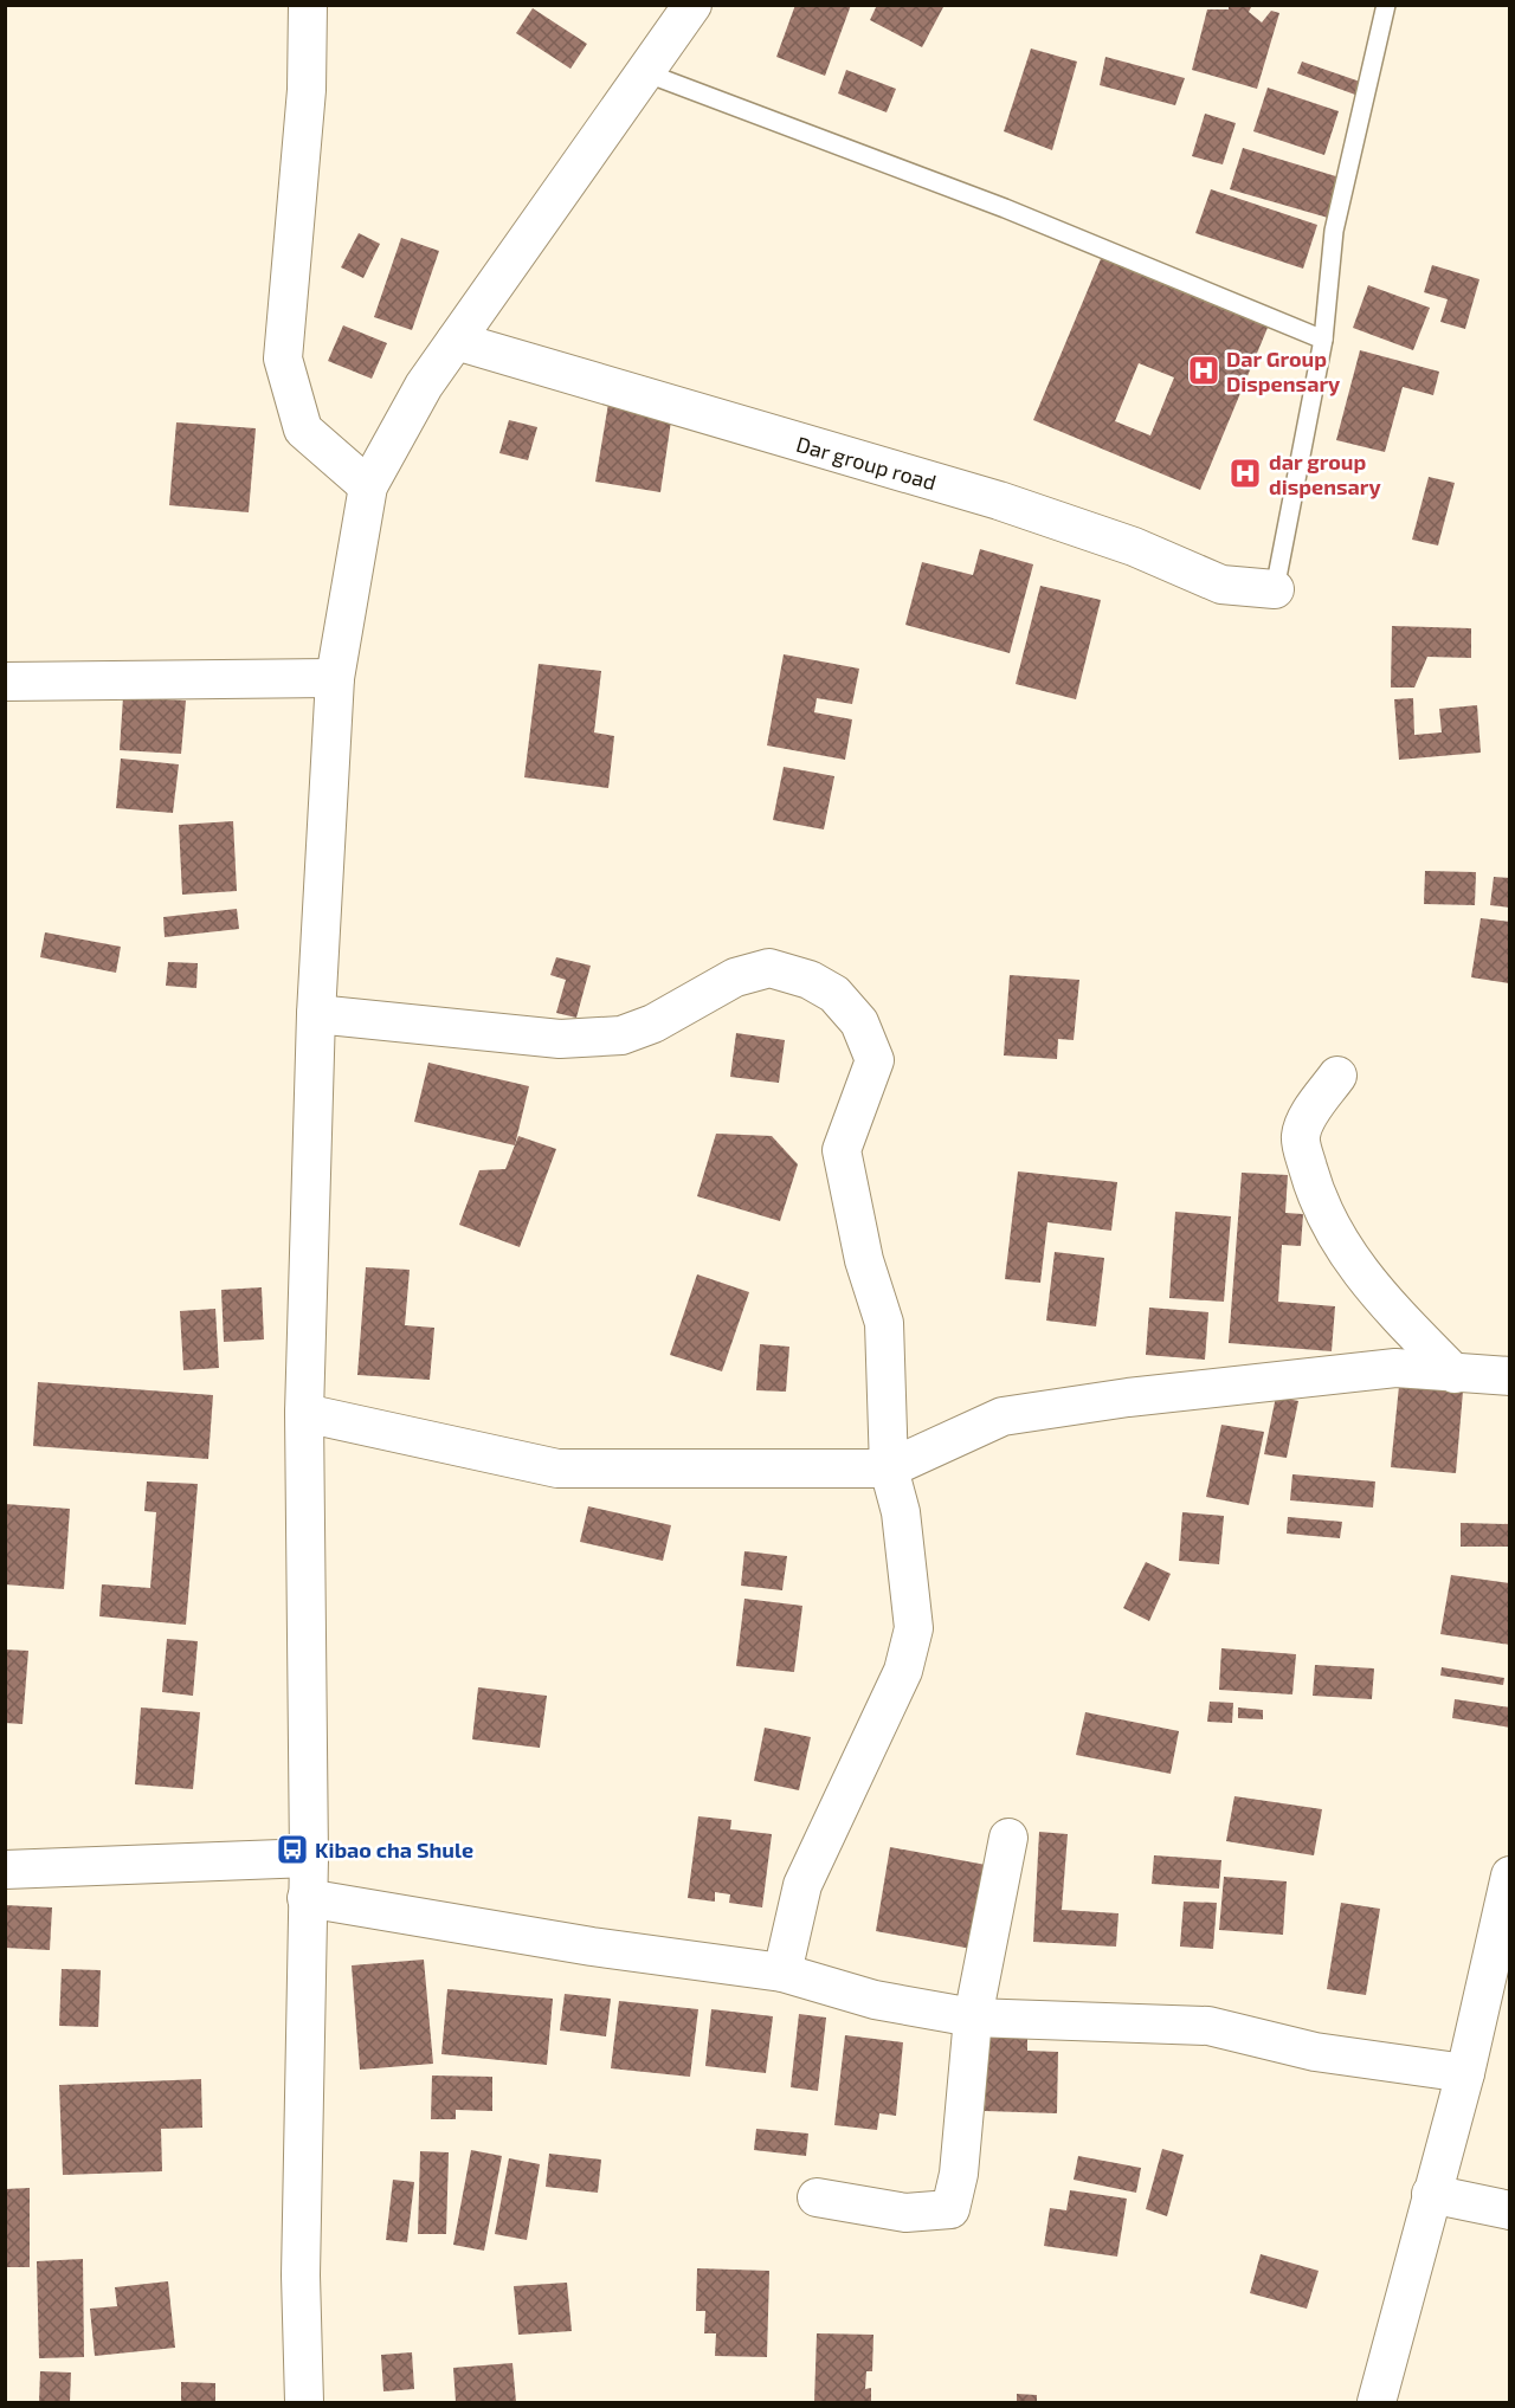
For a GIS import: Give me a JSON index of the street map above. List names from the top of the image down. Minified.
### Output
{"streets":{"street":["Dar group road"]},"places":{"hospital":["Dar Group Dispensary","dar group dispensary"],"bus stop":["Kibao cha Shule"]}}
